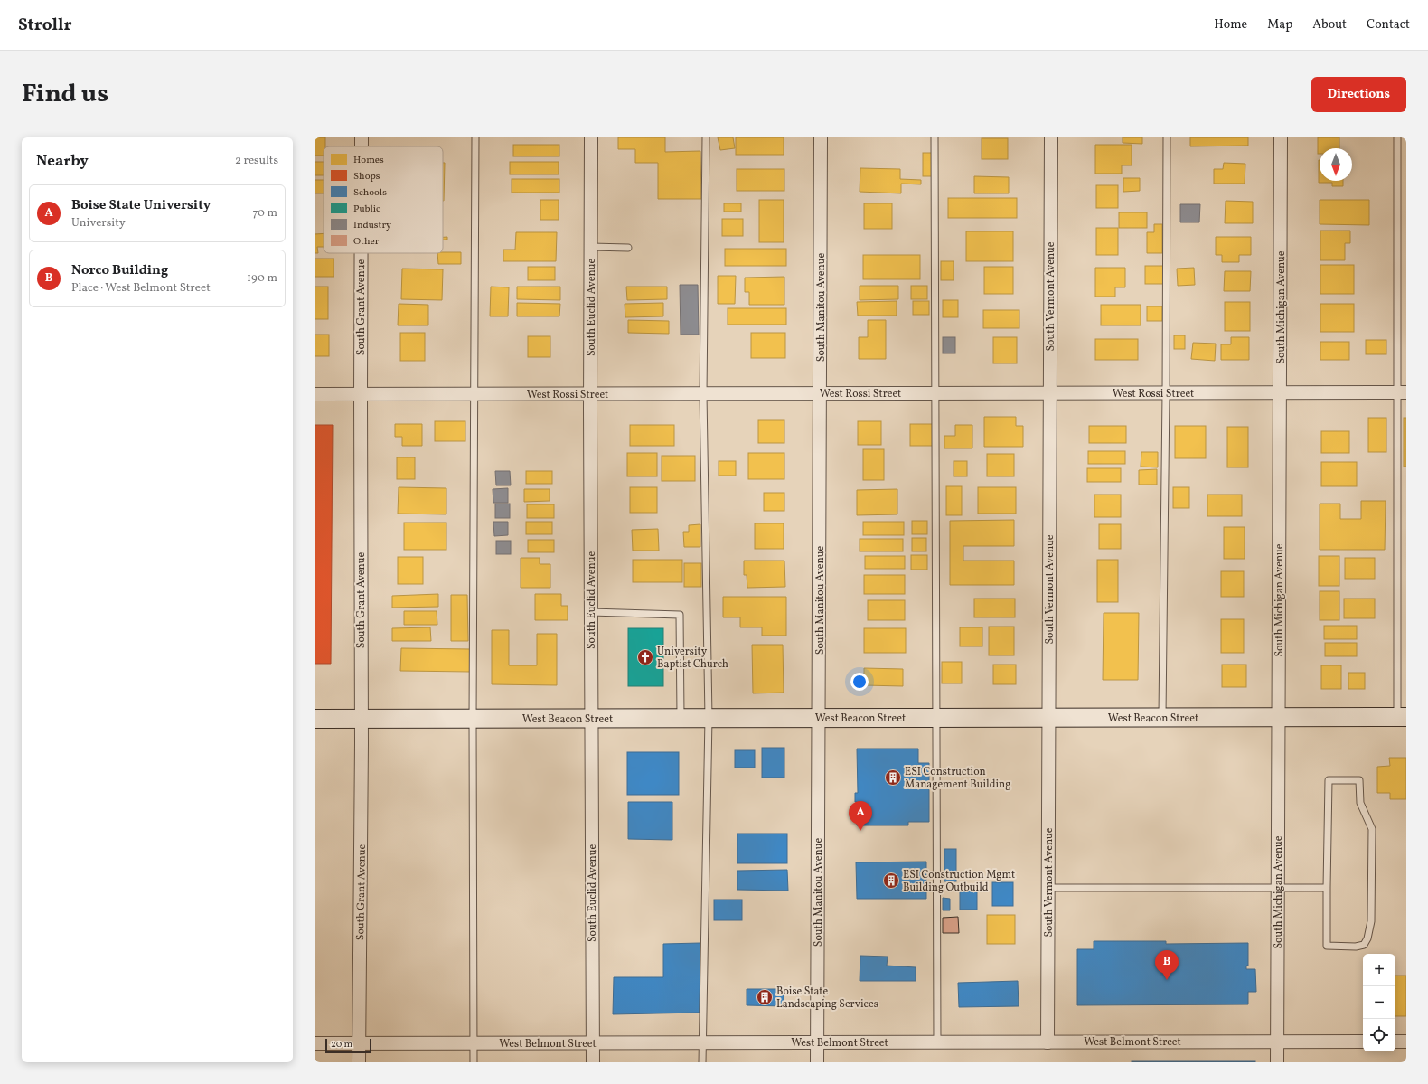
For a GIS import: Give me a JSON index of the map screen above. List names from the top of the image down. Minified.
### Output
{"streets":{"street":["South Vermont Avenue","South Grant Avenue","South Euclid Avenue","South Manitou Avenue","South Michigan Avenue","West Rossi Street","West Beacon Street","West Belmont Street"]},"crossings":[["South Vermont Avenue","West Rossi Street"],["South Vermont Avenue","West Beacon Street"],["South Vermont Avenue","West Belmont Street"],["South Grant Avenue","West Rossi Street"],["South Grant Avenue","West Beacon Street"],["South Grant Avenue","West Belmont Street"],["South Euclid Avenue","West Rossi Street"],["South Euclid Avenue","West Beacon Street"],["South Euclid Avenue","West Belmont Street"],["South Manitou Avenue","West Rossi Street"],["South Manitou Avenue","West Beacon Street"],["South Manitou Avenue","West Belmont Street"],["South Michigan Avenue","West Rossi Street"],["South Michigan Avenue","West Beacon Street"],["South Michigan Avenue","West Belmont Street"]],"places":{"church":["University Baptist Church"],"building":["ESI Construction Management Building","ESI Construction Mgmt Building Outbuild","Boise State Landscaping Services"]},"legend":["Homes","Shops","Schools","Public","Industry","Other"],"scale_bar":"20 m","north":"bottom","page":{"header":"Strollr","nav":["Home","Map","About","Contact"],"title":"Find us","buttons":"Directions","heading":["Nearby","2 results"],"list":[{"mark":"A","name":"Boise State University","note":"University","value":"70 m"},{"mark":"B","name":"Norco Building","note":"Place · West Belmont Street","value":"190 m"}],"pins":["A","B"],"map_buttons":["+","−"],"scale":"20 m"}}
